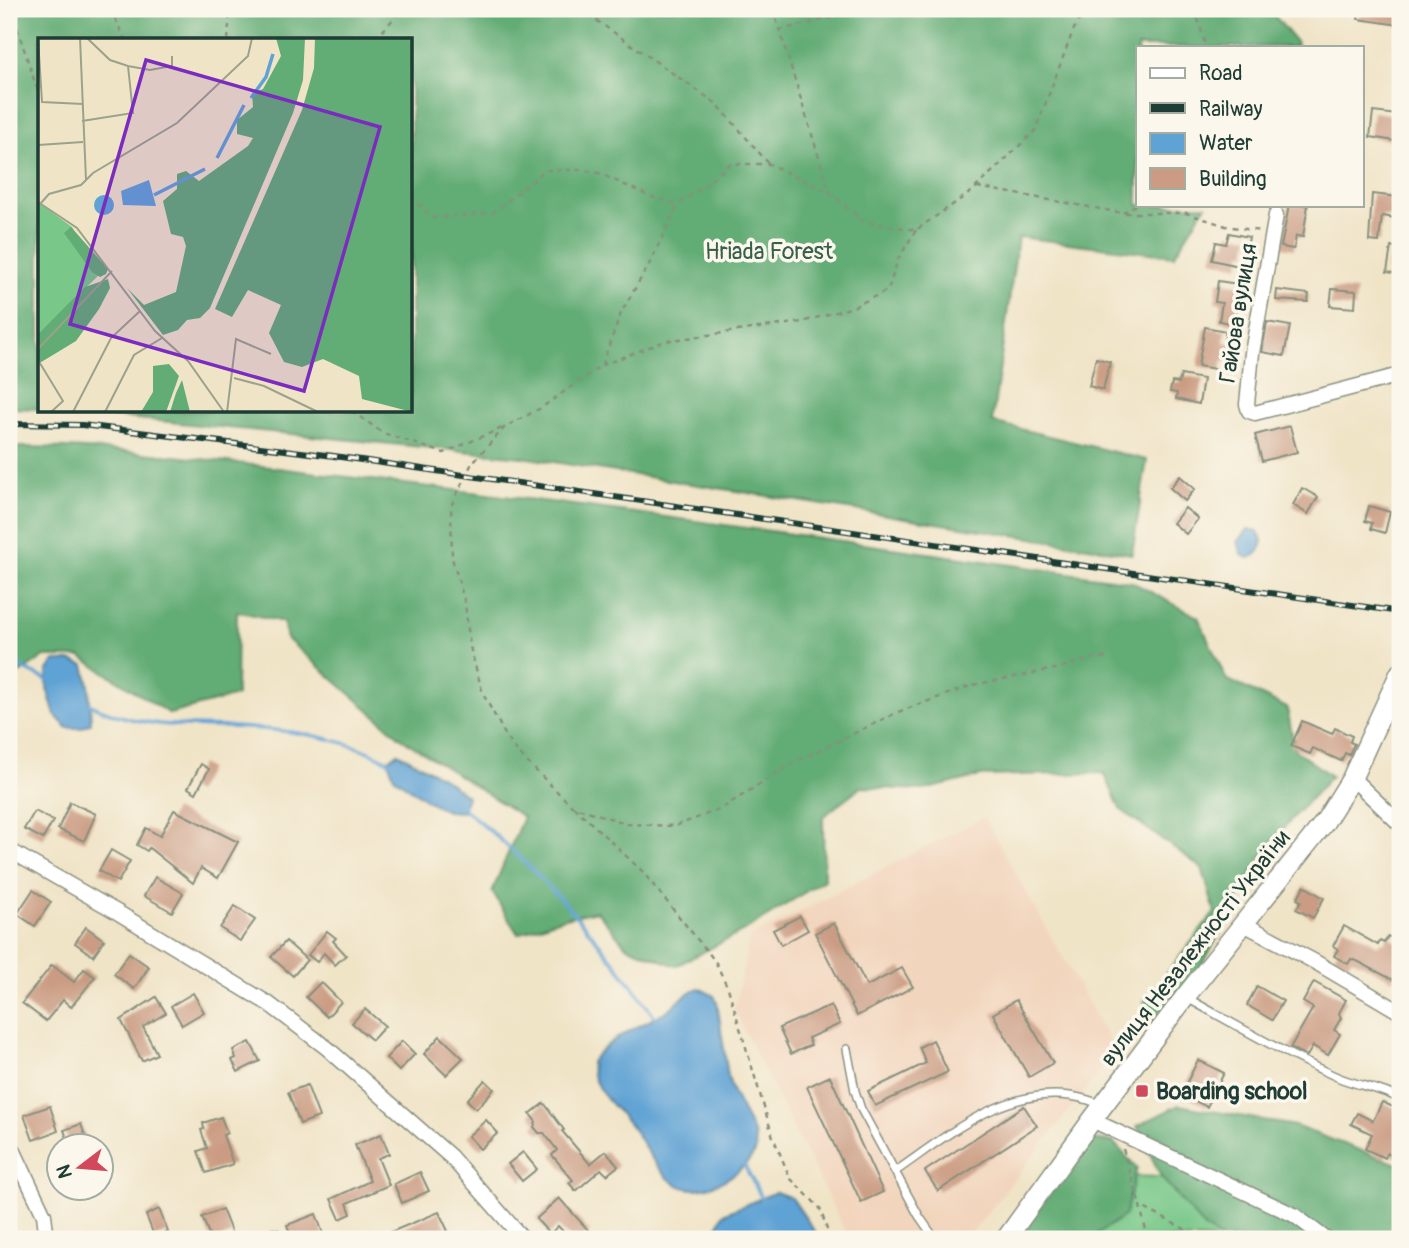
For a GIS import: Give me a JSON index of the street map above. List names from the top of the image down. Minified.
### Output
{"streets":{"main road":["вулиця Незалежності України"],"street":["Гайова вулиця"]},"parks":["Hriada Forest"],"places":{"transit":["Boarding school"]},"legend":["Road","Railway","Water","Building"],"north":"left"}
